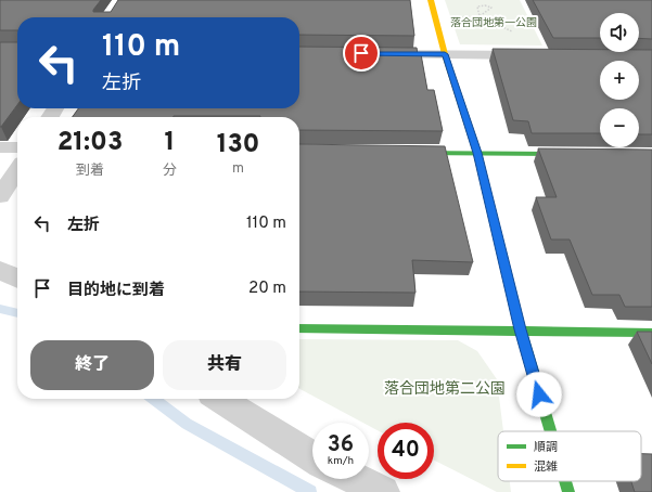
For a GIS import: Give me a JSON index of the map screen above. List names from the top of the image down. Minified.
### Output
{"parks":["落合団地第一公園","落合団地第二公園"],"legend":["順調","混雑"],"page":{"map_buttons":["+","−"],"turn":["110 m","左折"],"eta":["21:03","到着","1","分","130","m"],"list":[{"name":"左折","value":"110 m"},{"name":"目的地に到着","value":"20 m"}],"buttons":["終了","共有"],"speed":"36 km/h","limit":"40"}}
